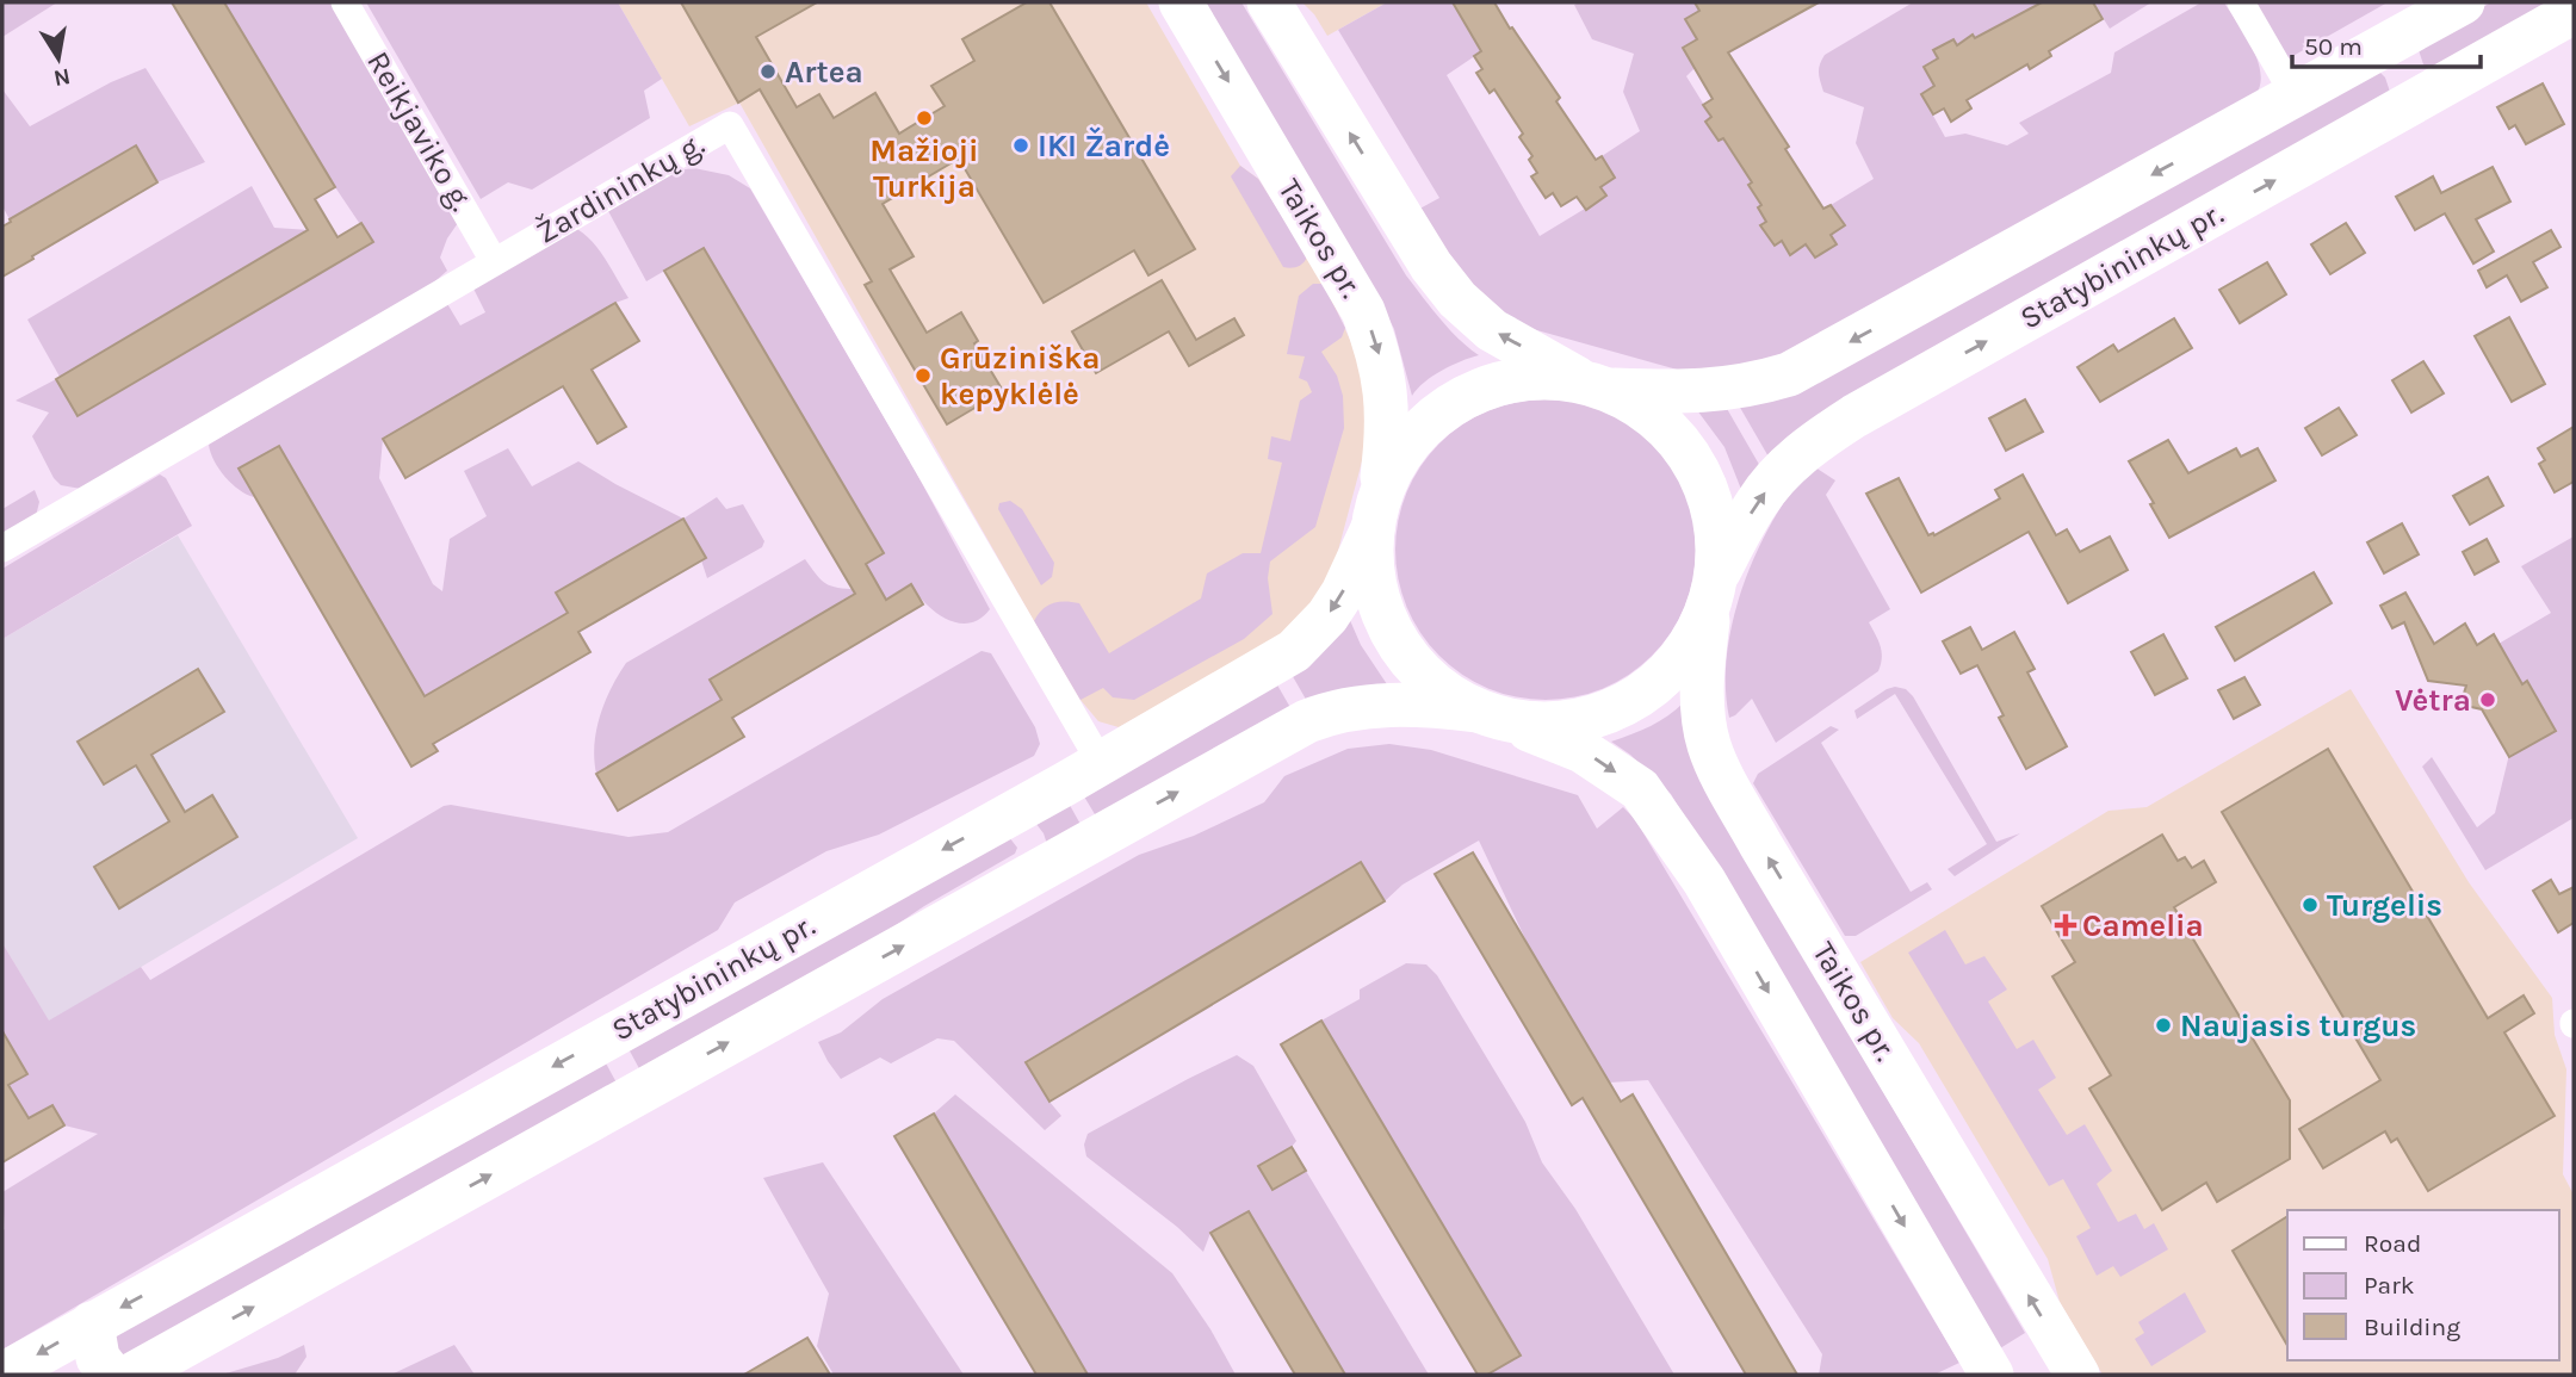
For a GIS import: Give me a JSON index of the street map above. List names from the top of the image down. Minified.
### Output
{"streets":{"main road":["Taikos pr.","Statybininkų pr."],"street":["Reikjaviko g.","Žardininkų g."]},"crossings":[["Reikjaviko g.","Žardininkų g."],["Žardininkų g.","Statybininkų pr."],["Taikos pr.","Statybininkų pr."]],"places":{"other":["Artea","Mažioji Turkija","IKI Žardė","Grūziniška kepyklėlė","Vėtra","Turgelis","Naujasis turgus"],"health":["Camelia"]},"legend":["Road","Park","Building"],"scale_bar":"50 m","north":"bottom"}
